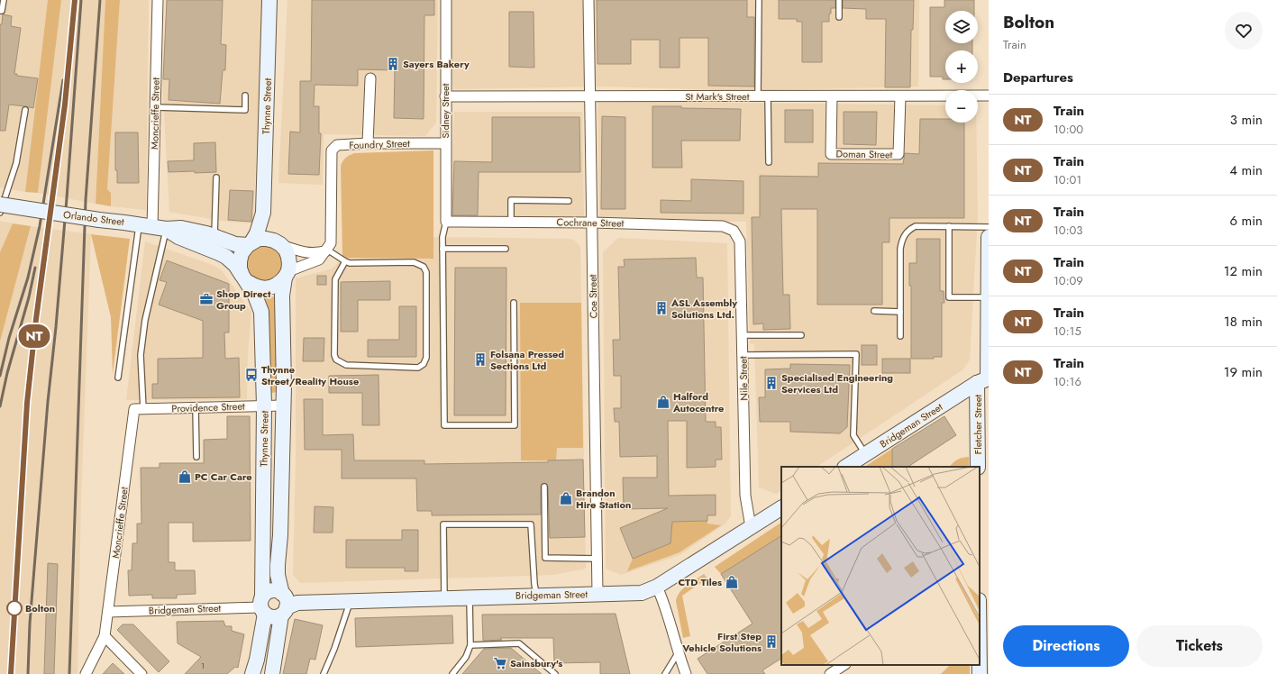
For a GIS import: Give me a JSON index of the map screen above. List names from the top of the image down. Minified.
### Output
{"streets":{"street":["St Mark's Street","Thynne Street","Sidney Street","Moncrieffe Street","Foundry Street","Doman Street","Orlando Street","Cochrane Street","Coe Street","Nile Street","Providence Street","Fletcher Street","Bridgeman Street"]},"crossings":[["St Mark's Street","Sidney Street"],["St Mark's Street","Doman Street"],["St Mark's Street","Coe Street"],["Thynne Street","Orlando Street"],["Thynne Street","Providence Street"],["Thynne Street","Bridgeman Street"],["Sidney Street","Foundry Street"],["Sidney Street","Cochrane Street"],["Moncrieffe Street","Orlando Street"],["Moncrieffe Street","Providence Street"],["Moncrieffe Street","Bridgeman Street"],["Cochrane Street","Coe Street"],["Cochrane Street","Nile Street"],["Coe Street","Bridgeman Street"],["Nile Street","Bridgeman Street"],["Fletcher Street","Bridgeman Street"]],"places":{"building":["Sayers Bakery","ASL Assembly Solutions Ltd.","Folsana Pressed Sections Ltd","Specialised Engineering Services Ltd","First Step Vehicle Solutions"],"office":["Shop Direct Group"],"bus stop":["Thynne Street/Reality House"],"shop":["Halford Autocentre","PC Car Care","Brandon Hire Station","CTD Tiles"],"other":["Bolton"],"supermarket":["Sainsbury's"]},"house_numbers":["1"],"page":{"on_map":"NT","heading":[["Bolton","Train"],"Departures"],"map_buttons":["+","−"],"list":[{"mark":"NT","name":"Train","note":"10:00","value":"3 min"},{"mark":"NT","name":"Train","note":"10:01","value":"4 min"},{"mark":"NT","name":"Train","note":"10:03","value":"6 min"},{"mark":"NT","name":"Train","note":"10:09","value":"12 min"},{"mark":"NT","name":"Train","note":"10:15","value":"18 min"},{"mark":"NT","name":"Train","note":"10:16","value":"19 min"}],"buttons":["Directions","Tickets"]}}
